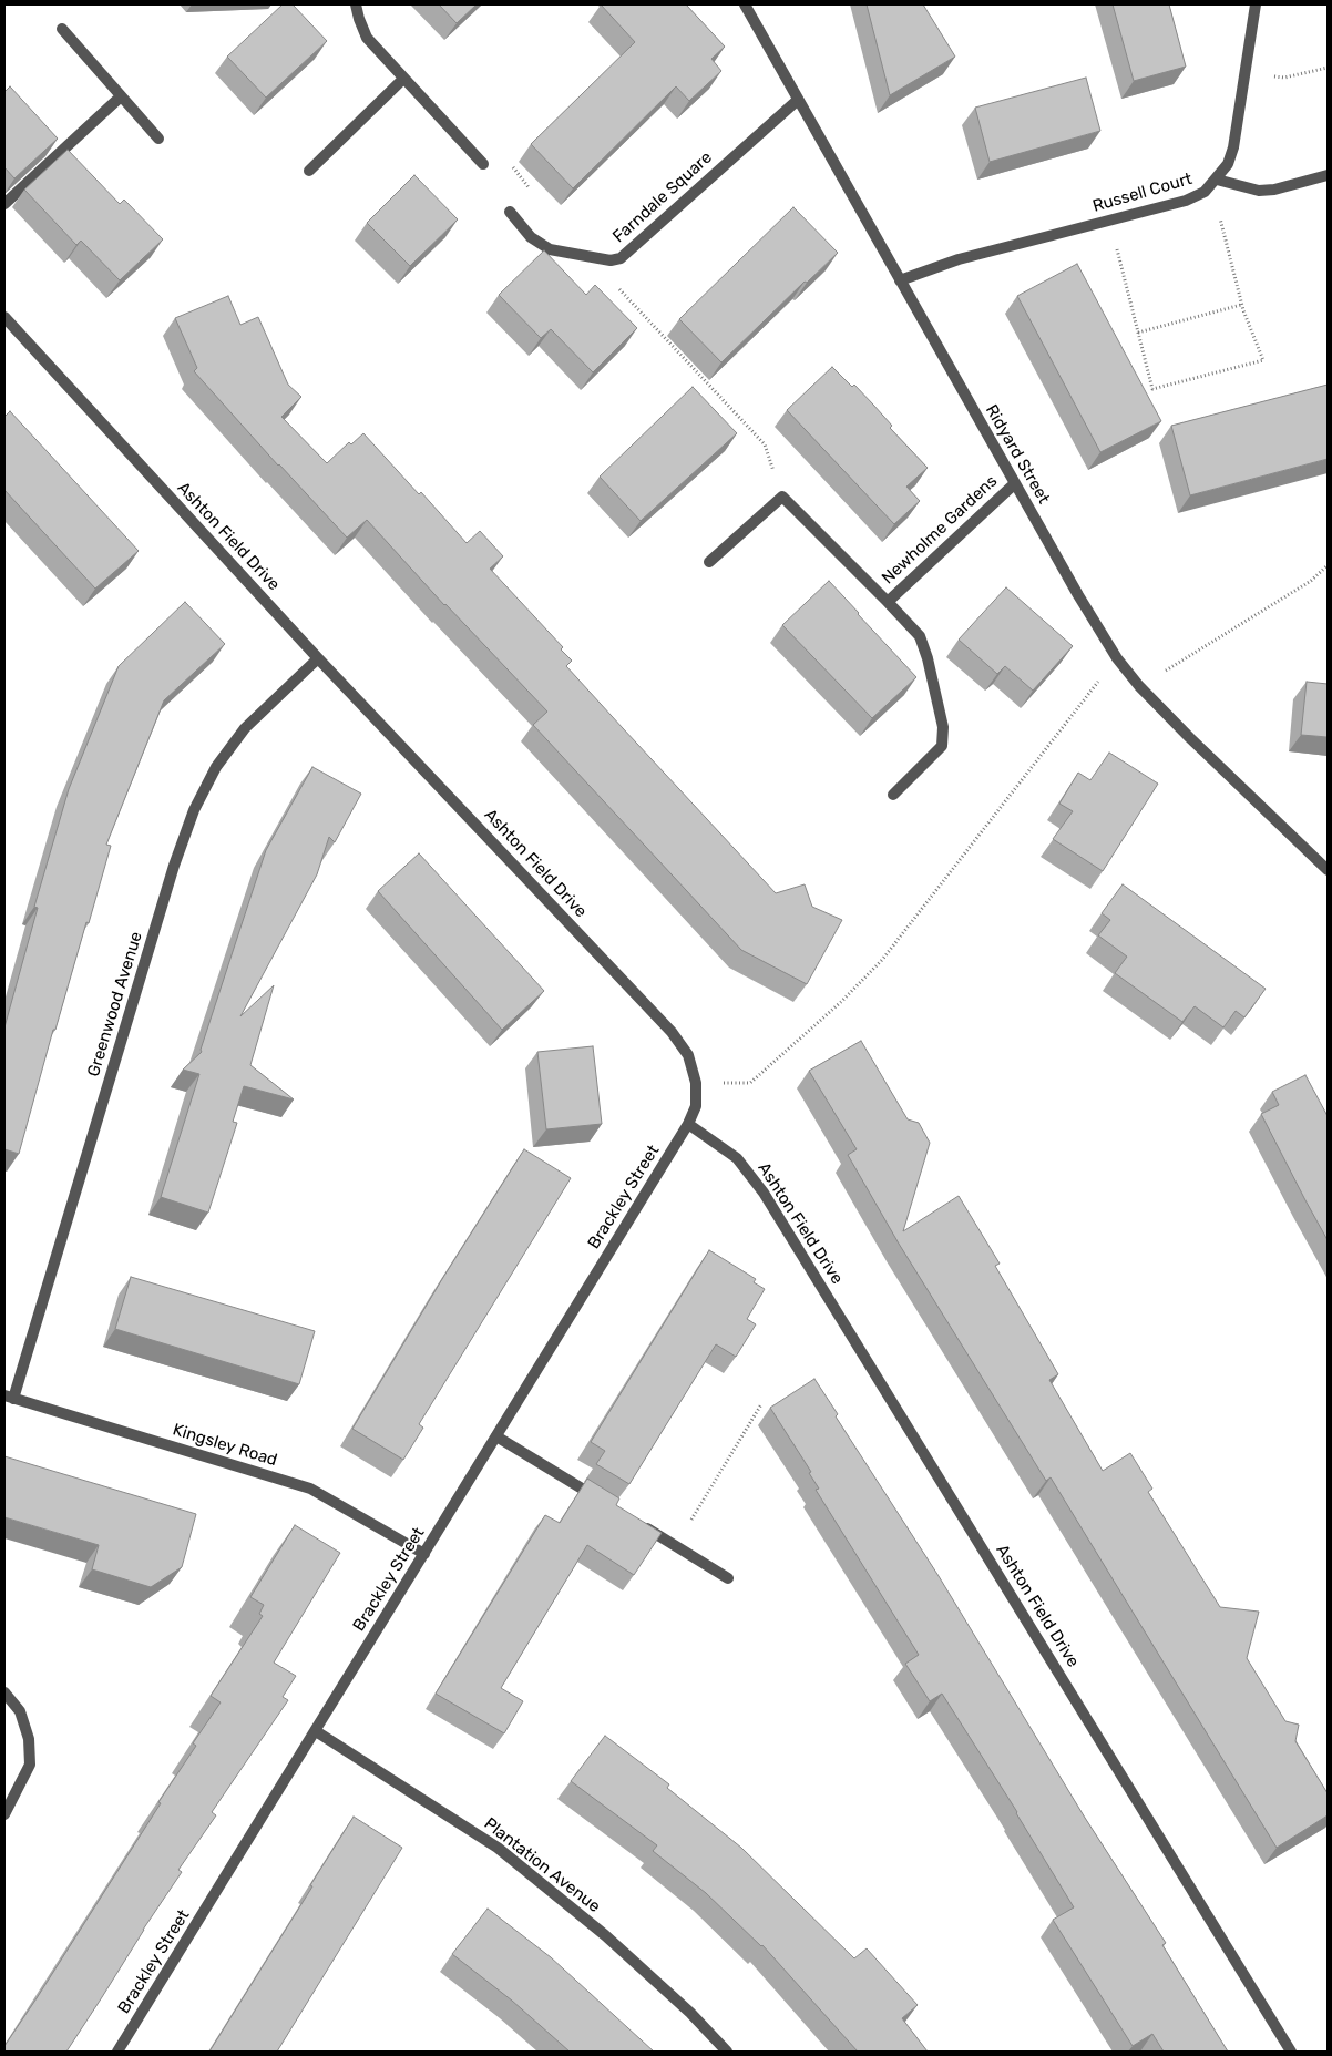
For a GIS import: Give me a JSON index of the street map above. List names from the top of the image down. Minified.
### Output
{"streets":{"street":["Russell Court","Farndale Square","Ridyard Street","Newholme Gardens","Ashton Field Drive","Greenwood Avenue","Brackley Street","Kingsley Road","Plantation Avenue"]},"crossings":[["Russell Court","Ridyard Street"],["Farndale Square","Ridyard Street"],["Ridyard Street","Newholme Gardens"],["Ashton Field Drive","Greenwood Avenue"],["Ashton Field Drive","Brackley Street"],["Greenwood Avenue","Kingsley Road"],["Brackley Street","Kingsley Road"],["Brackley Street","Plantation Avenue"]]}
